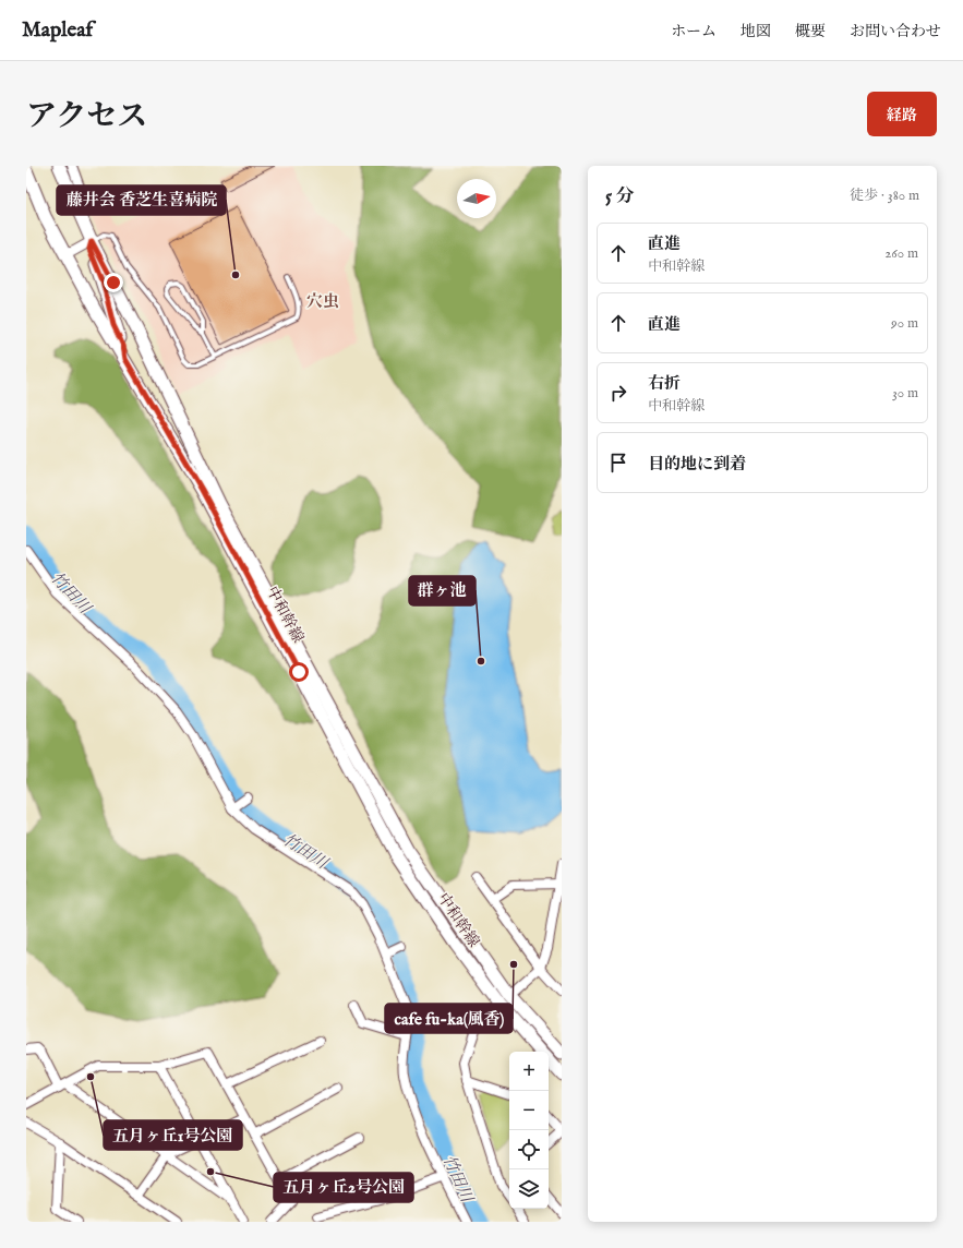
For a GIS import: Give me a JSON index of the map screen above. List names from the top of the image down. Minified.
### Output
{"streets":{"main road":["中和幹線"]},"districts":["穴虫"],"water":["竹田川"],"places":["藤井会 香芝生喜病院","群ヶ池","cafe fu-ka(風香)","五月ヶ丘1号公園","五月ヶ丘2号公園"],"north":"right","page":{"header":"Mapleaf","nav":["ホーム","地図","概要","お問い合わせ"],"title":"アクセス","buttons":"経路","heading":["5 分","徒歩 · 380 m"],"list":[["直進","中和幹線","260 m"],["直進","90 m"],["右折","中和幹線","30 m"],"目的地に到着"],"map_buttons":["+","−"]}}
